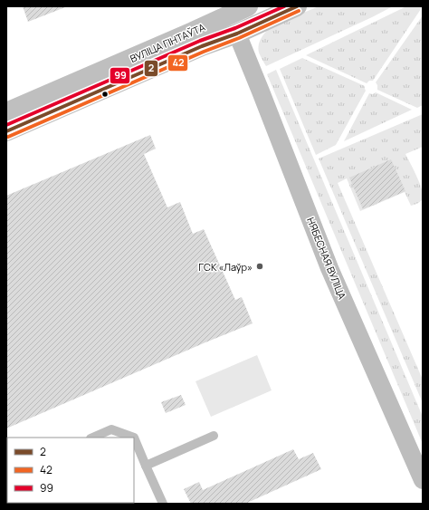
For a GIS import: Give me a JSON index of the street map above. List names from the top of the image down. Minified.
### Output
{"streets":{"main road":["ВУЛІЦА ГІНТАЎТА"],"street":["НЯБЕСНАЯ ВУЛІЦА"]},"crossings":[["ВУЛІЦА ГІНТАЎТА","НЯБЕСНАЯ ВУЛІЦА"]],"places":["ГСК «Лаўр»"],"lines":["transit line 2","transit line 99","transit line 42"],"legend":["2","42","99"]}
